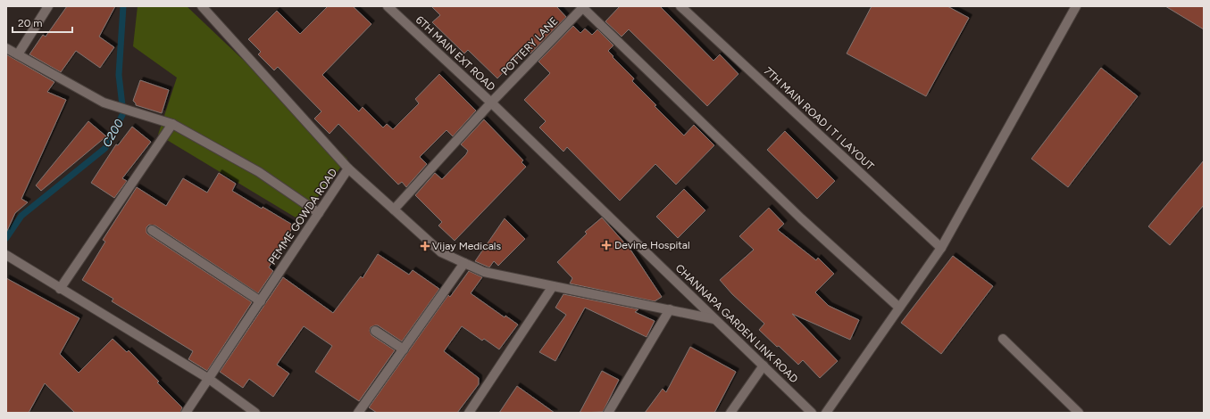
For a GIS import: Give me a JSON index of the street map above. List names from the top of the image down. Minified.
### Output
{"streets":{"street":["POTTERY LANE","6TH MAIN EXT ROAD","7TH MAIN ROAD I T I LAYOUT","PEMME GOWDA ROAD","CHANNAPA GARDEN LINK ROAD"]},"crossings":[["POTTERY LANE","6TH MAIN EXT ROAD"],["POTTERY LANE","CHANNAPA GARDEN LINK ROAD"],["6TH MAIN EXT ROAD","CHANNAPA GARDEN LINK ROAD"],["PEMME GOWDA ROAD","CHANNAPA GARDEN LINK ROAD"]],"water":["C200"],"places":{"health":["Devine Hospital","Vijay Medicals"]},"scale_bar":"20 m"}
